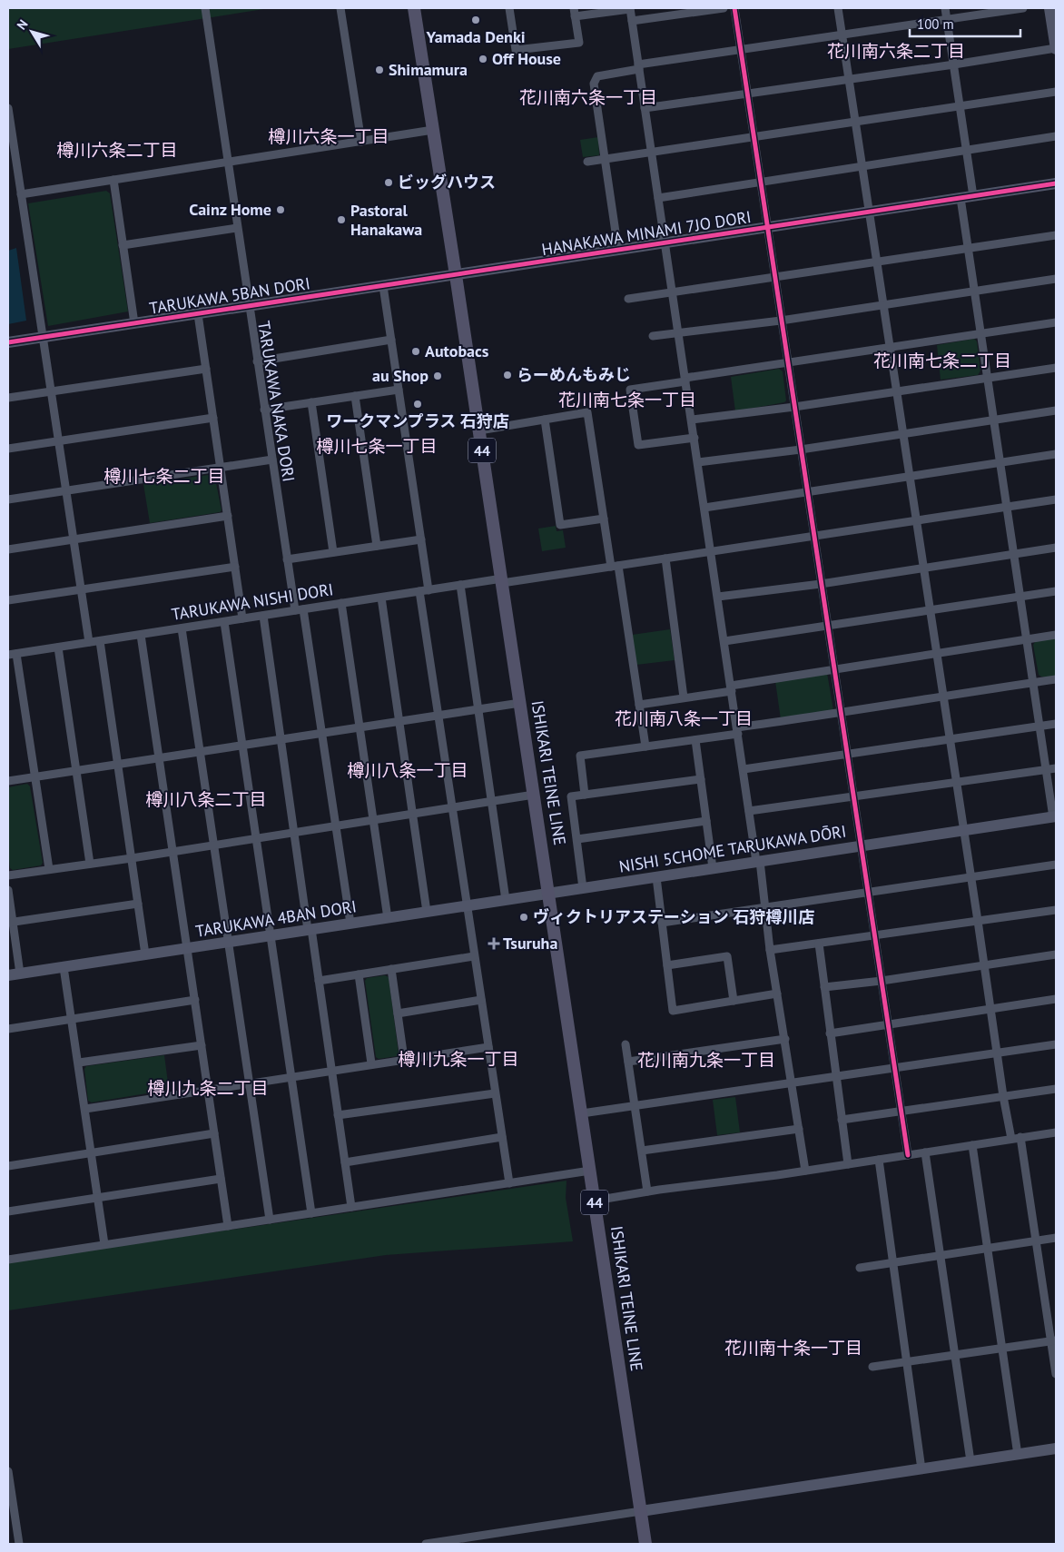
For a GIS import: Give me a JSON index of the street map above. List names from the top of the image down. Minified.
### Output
{"streets":{"main road":["44","ISHIKARI TEINE LINE"],"street":["HANAKAWA MINAMI 7JO DORI","TARUKAWA 5BAN DORI","TARUKAWA NAKA DORI","TARUKAWA NISHI DORI","NISHI 5CHOME TARUKAWA DŌRI","TARUKAWA 4BAN DORI"]},"crossings":[["HANAKAWA MINAMI 7JO DORI","TARUKAWA 5BAN DORI"],["HANAKAWA MINAMI 7JO DORI","ISHIKARI TEINE LINE"],["TARUKAWA 5BAN DORI","TARUKAWA NAKA DORI"],["TARUKAWA 5BAN DORI","ISHIKARI TEINE LINE"],["TARUKAWA NAKA DORI","TARUKAWA NISHI DORI"],["TARUKAWA NAKA DORI","TARUKAWA 4BAN DORI"],["TARUKAWA NISHI DORI","ISHIKARI TEINE LINE"],["ISHIKARI TEINE LINE","NISHI 5CHOME TARUKAWA DŌRI"],["ISHIKARI TEINE LINE","TARUKAWA 4BAN DORI"],["NISHI 5CHOME TARUKAWA DŌRI","TARUKAWA 4BAN DORI"]],"districts":["花川南六条二丁目","花川南六条一丁目","樽川六条一丁目","樽川六条二丁目","花川南七条二丁目","花川南七条一丁目","樽川七条一丁目","樽川七条二丁目","花川南八条一丁目","樽川八条一丁目","樽川八条二丁目","樽川九条一丁目","花川南九条一丁目","樽川九条二丁目","花川南十条一丁目"],"places":{"other":["Yamada Denki","Off House","Shimamura","ビッグハウス","Cainz Home","Pastoral Hanakawa","Autobacs","らーめんもみじ","au Shop","ワークマンプラス 石狩店","ヴィクトリアステーション 石狩樽川店"],"health":["Tsuruha"]},"scale_bar":"100 m","north":"top left"}
